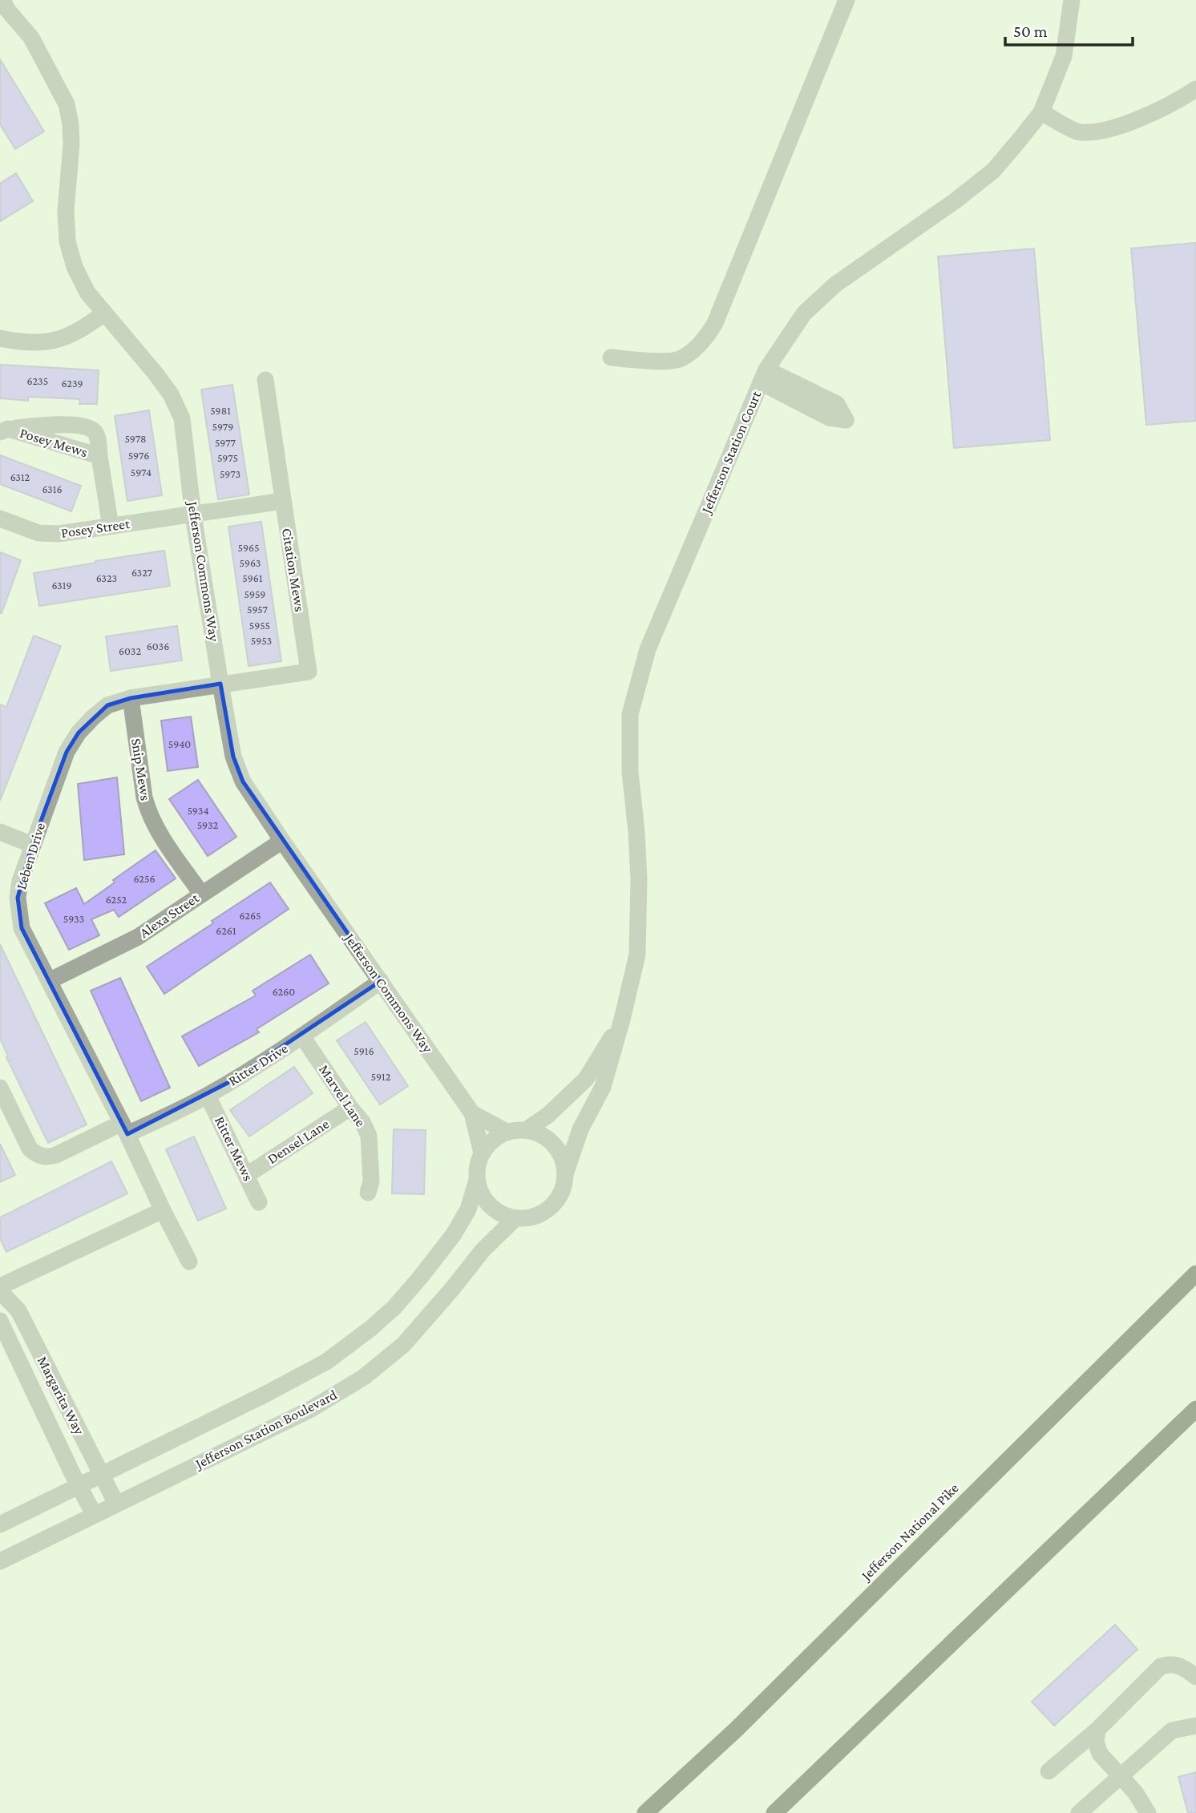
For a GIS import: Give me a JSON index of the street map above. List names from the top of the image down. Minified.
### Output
{"streets":{"highway":["Jefferson National Pike"],"street":["Posey Mews","Jefferson Station Court","Posey Street","Citation Mews","Jefferson Commons Way","Snip Mews","Leben Drive","Alexa Street","Ritter Drive","Marvel Lane","Densel Lane","Ritter Mews","Margarita Way","Jefferson Station Boulevard"]},"crossings":[["Posey Mews","Posey Street"],["Jefferson Station Court","Jefferson Commons Way"],["Jefferson Station Court","Jefferson Station Boulevard"],["Posey Street","Citation Mews"],["Posey Street","Jefferson Commons Way"],["Citation Mews","Jefferson Commons Way"],["Citation Mews","Leben Drive"],["Jefferson Commons Way","Leben Drive"],["Jefferson Commons Way","Alexa Street"],["Jefferson Commons Way","Ritter Drive"],["Jefferson Commons Way","Jefferson Station Boulevard"],["Snip Mews","Leben Drive"],["Snip Mews","Alexa Street"],["Leben Drive","Alexa Street"],["Leben Drive","Ritter Drive"],["Ritter Drive","Marvel Lane"],["Ritter Drive","Ritter Mews"],["Marvel Lane","Densel Lane"],["Densel Lane","Ritter Mews"],["Margarita Way","Jefferson Station Boulevard"]],"house_numbers":["6235","6239","5981","5979","5978","5977","5976","5975","5974","5973","6312","6316","5965","5963","6327","6323","5961","6319","5959","5957","5955","5953","6036","6032","5940","5934","5932","6256","6252","6265","5933","6261","6260","5916","5912"],"scale_bar":"50 m"}
